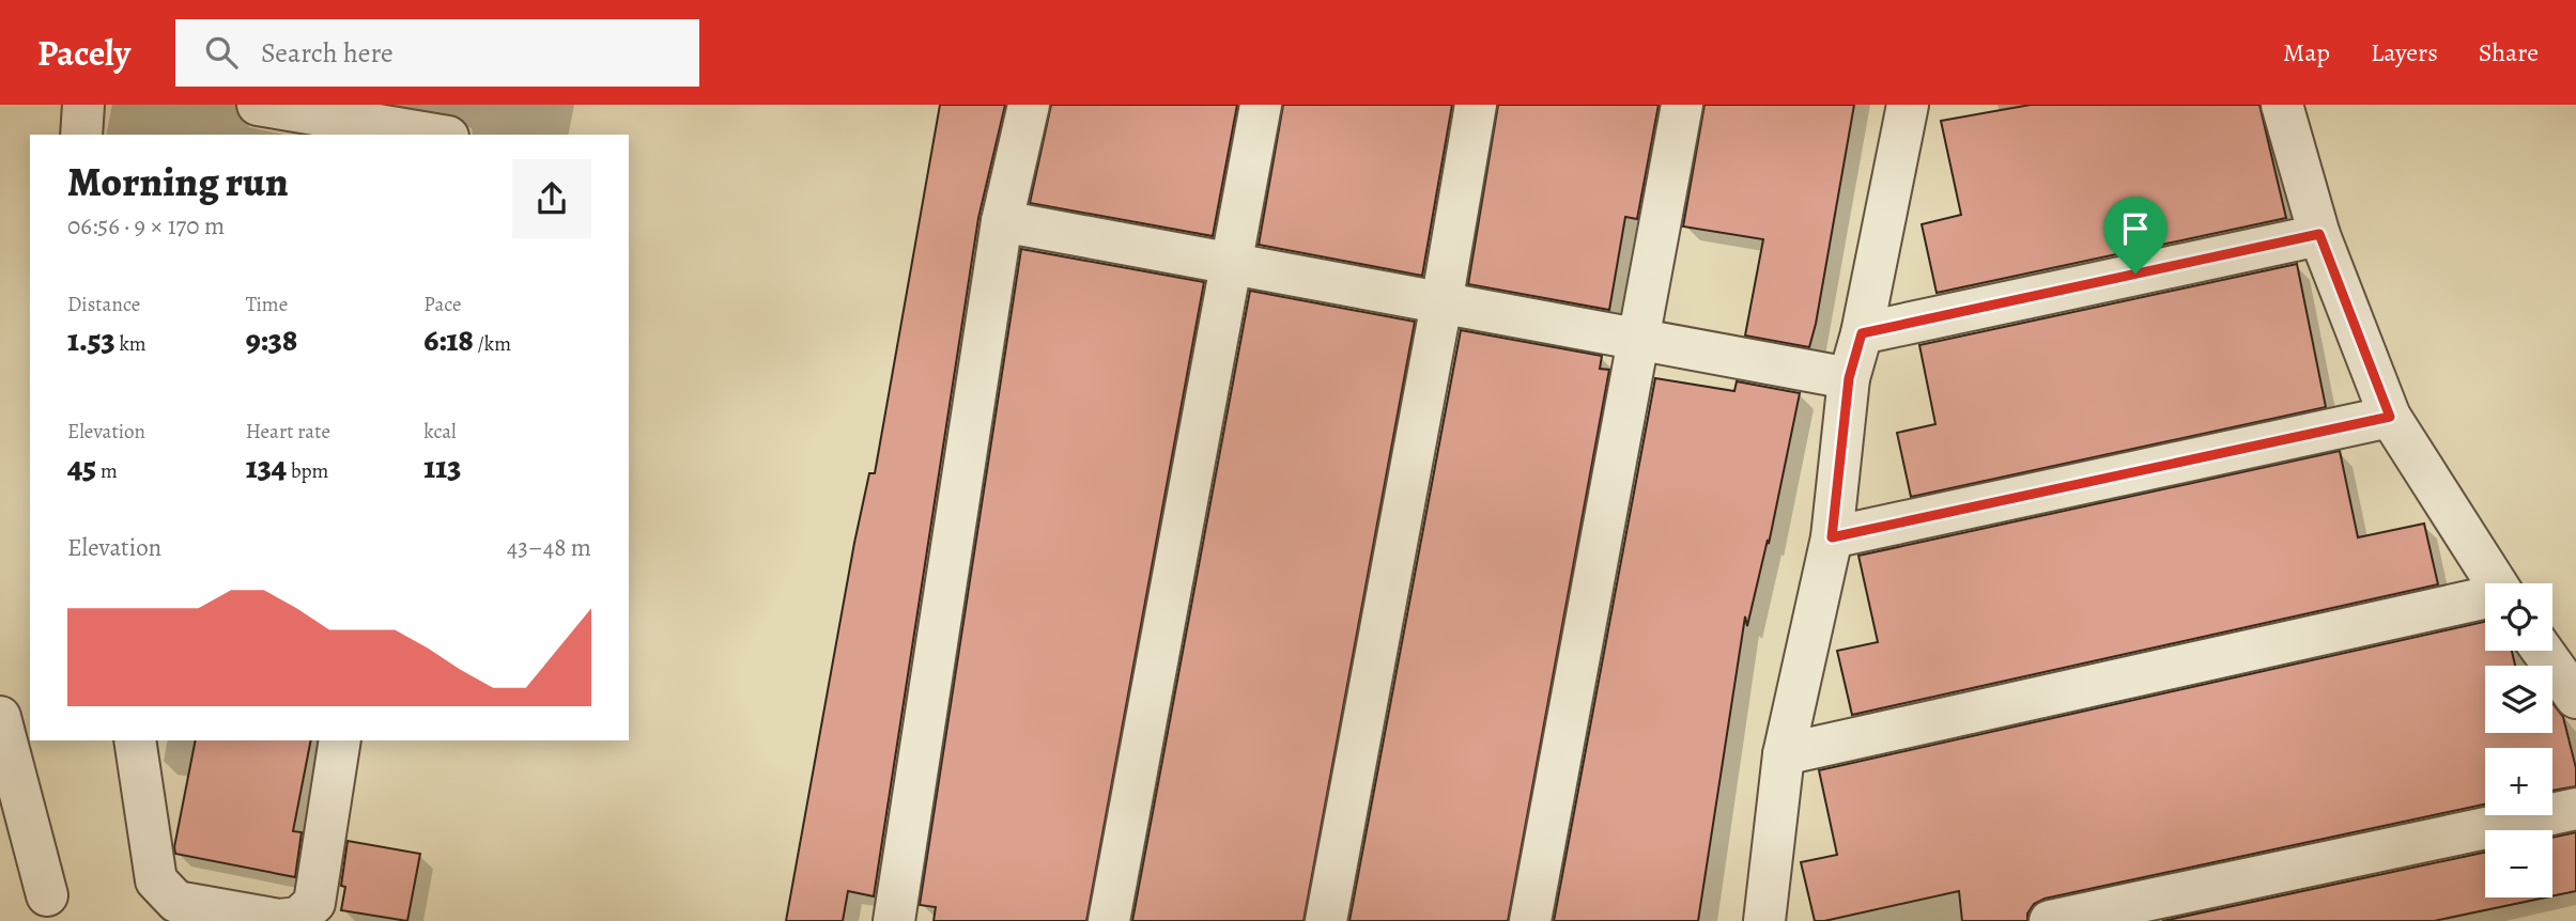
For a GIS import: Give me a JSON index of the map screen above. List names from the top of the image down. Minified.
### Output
{"page":{"header":"Pacely","search":"Search here","nav":["Map","Layers","Share"],"heading":["Morning run","06:56 · 9 × 170 m"],"stats":[["Distance","1.53 km"],["Time","9:38"],["Pace","6:18 /km"],["Elevation","45 m"],["Heart rate","134 bpm"],["kcal","113"]],"chart":["Elevation","43–48 m"],"map_buttons":["+","−"]}}
